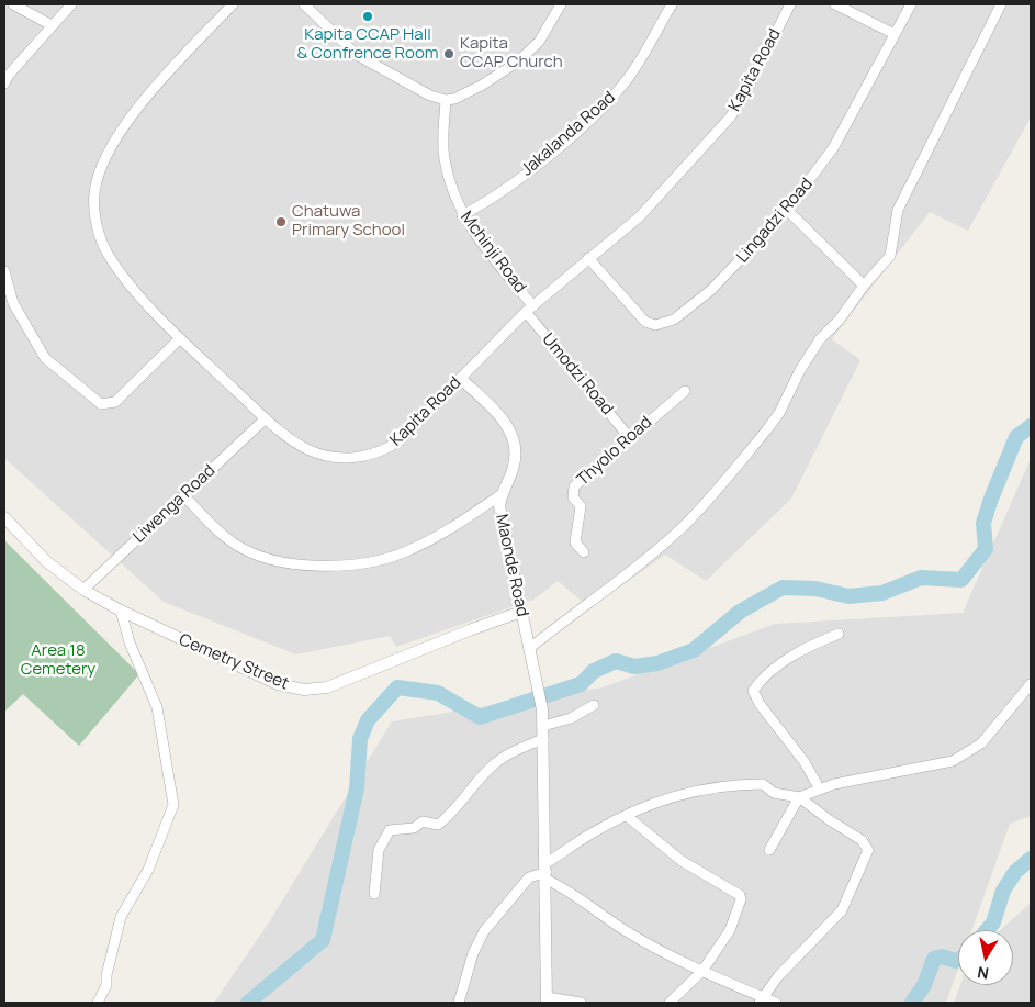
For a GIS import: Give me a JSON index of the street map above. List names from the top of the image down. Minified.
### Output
{"streets":{"street":["Kapita Road","Jakalanda Road","Lingadzi Road","Mchinji Road","Umodzi Road","Thyolo Road","Liwenga Road","Maonde Road","Cemetry Street"]},"crossings":[["Kapita Road","Lingadzi Road"],["Kapita Road","Mchinji Road"],["Kapita Road","Umodzi Road"],["Kapita Road","Liwenga Road"],["Kapita Road","Maonde Road"],["Jakalanda Road","Mchinji Road"],["Mchinji Road","Umodzi Road"],["Umodzi Road","Thyolo Road"],["Liwenga Road","Cemetry Street"],["Maonde Road","Cemetry Street"]],"parks":["Area 18 Cemetery"],"places":["Kapita CCAP Hall & Confrence Room","Kapita CCAP Church","Chatuwa Primary School"],"north":"bottom"}
